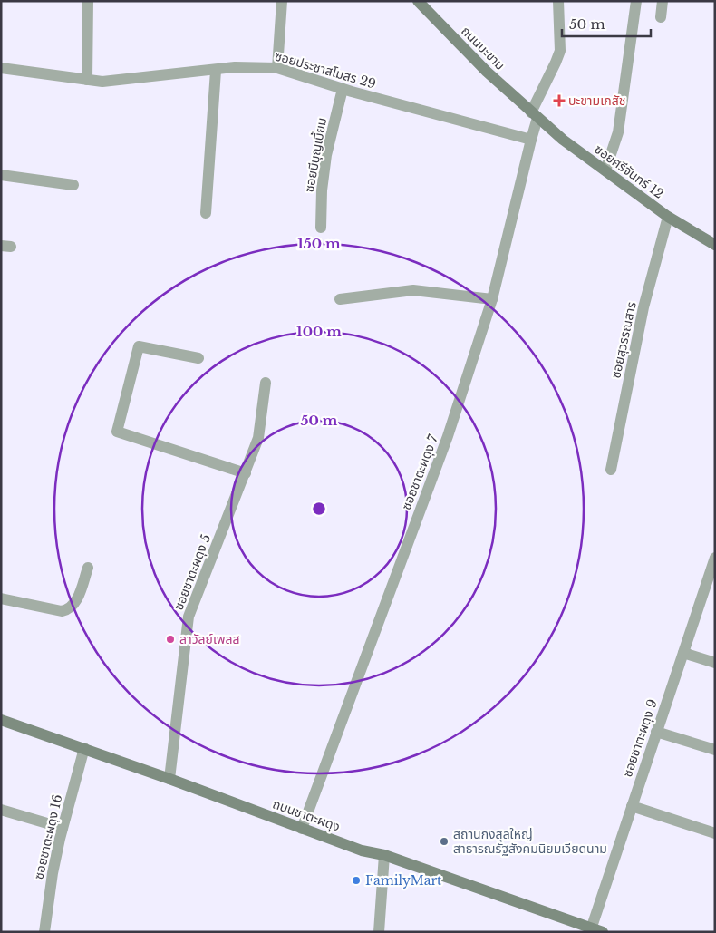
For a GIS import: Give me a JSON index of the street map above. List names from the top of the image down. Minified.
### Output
{"streets":{"street":["ถนนบะขาม","ซอยประชาสโมสร 29","ซอยมีบุญเบี้ยม","ซอยศรีจันทร์ 12","ซอยสุวรรณสาร","ซอยชาตะผดุง 7","ซอยชาตะผดุง 5","ซอยชาตะผดุง 9","ถนนชาตะผดุง","ซอยชาตะผดุง 16"]},"crossings":[["ถนนบะขาม","ซอยศรีจันทร์ 12"],["ถนนบะขาม","ซอยชาตะผดุง 7"],["ซอยประชาสโมสร 29","ซอยมีบุญเบี้ยม"],["ซอยประชาสโมสร 29","ซอยชาตะผดุง 7"],["ซอยศรีจันทร์ 12","ซอยสุวรรณสาร"],["ซอยศรีจันทร์ 12","ซอยชาตะผดุง 7"],["ซอยชาตะผดุง 7","ถนนชาตะผดุง"],["ซอยชาตะผดุง 5","ถนนชาตะผดุง"],["ซอยชาตะผดุง 9","ถนนชาตะผดุง"],["ถนนชาตะผดุง","ซอยชาตะผดุง 16"]],"places":{"health":["บะขามเภสัช"],"other":["ลาวัลย์เพลส","สถานกงสุลใหญ่ สาธารณรัฐสังคมนิยมเวียดนาม","FamilyMart"]},"scale_bar":"50 m","rings":["150 m","100 m","50 m"]}
